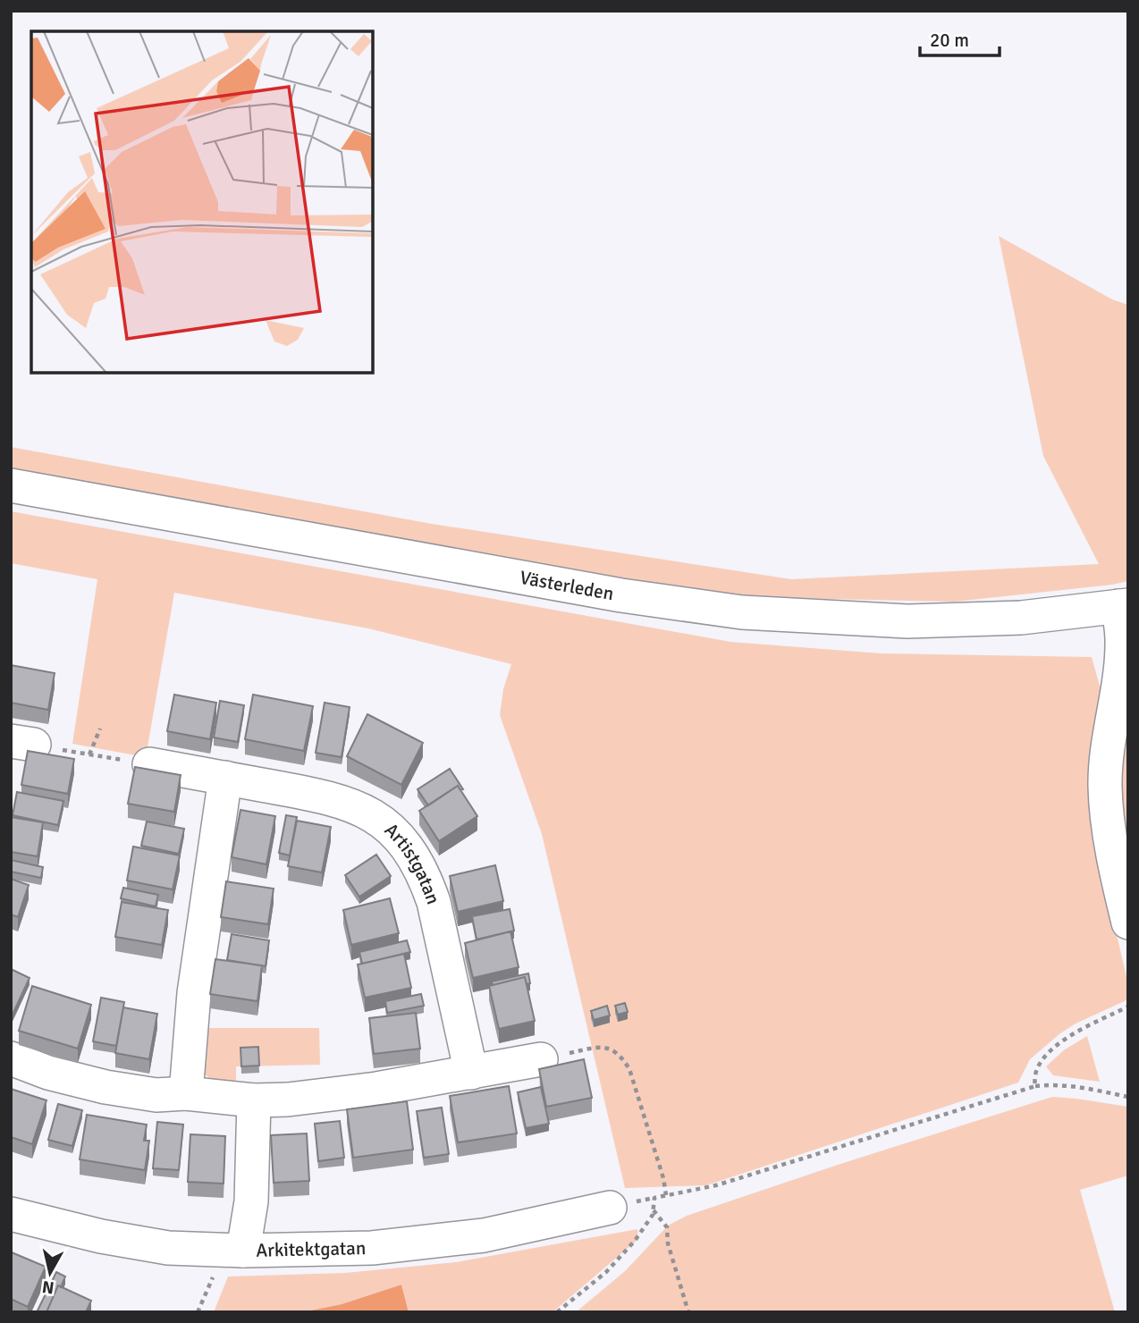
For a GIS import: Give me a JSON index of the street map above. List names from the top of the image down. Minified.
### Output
{"streets":{"street":["Västerleden","Artistgatan","Arkitektgatan"]},"scale_bar":"20 m","north":"bottom"}
